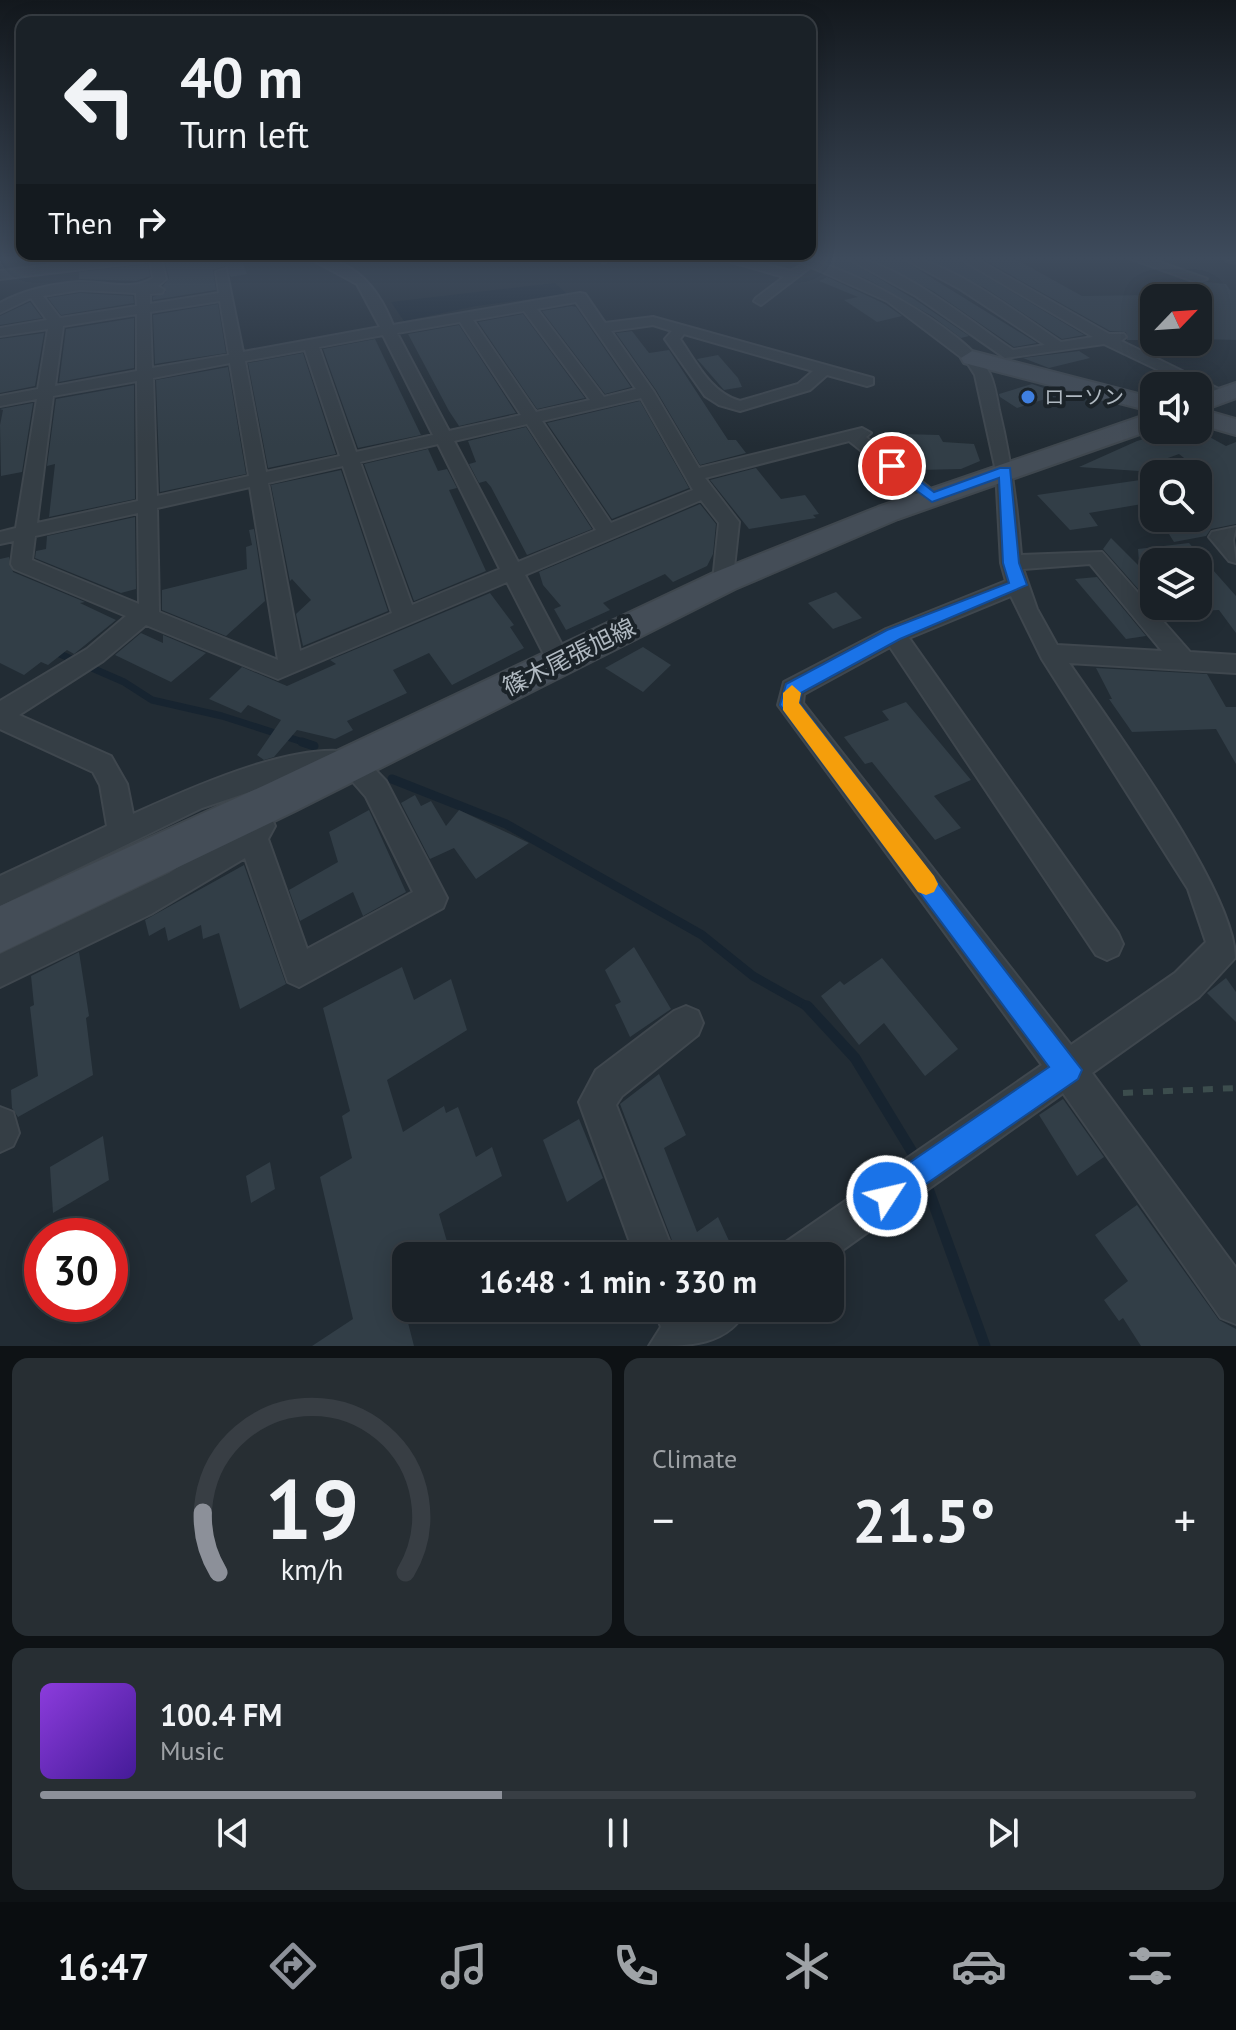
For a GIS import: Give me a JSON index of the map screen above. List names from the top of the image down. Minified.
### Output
{"streets":{"main road":["篠木尾張旭線"]},"places":["ローソン"],"north":"top right","page":{"turn":["40 m","Turn left"],"then":"Then","limit":"30","trip":"16:48 · 1 min · 330 m","tile":"Climate","heat":["−","21.5°","+"],"song":["100.4 FM","Music"],"tabs":"16:47","gauge":["19","km/h"]}}
